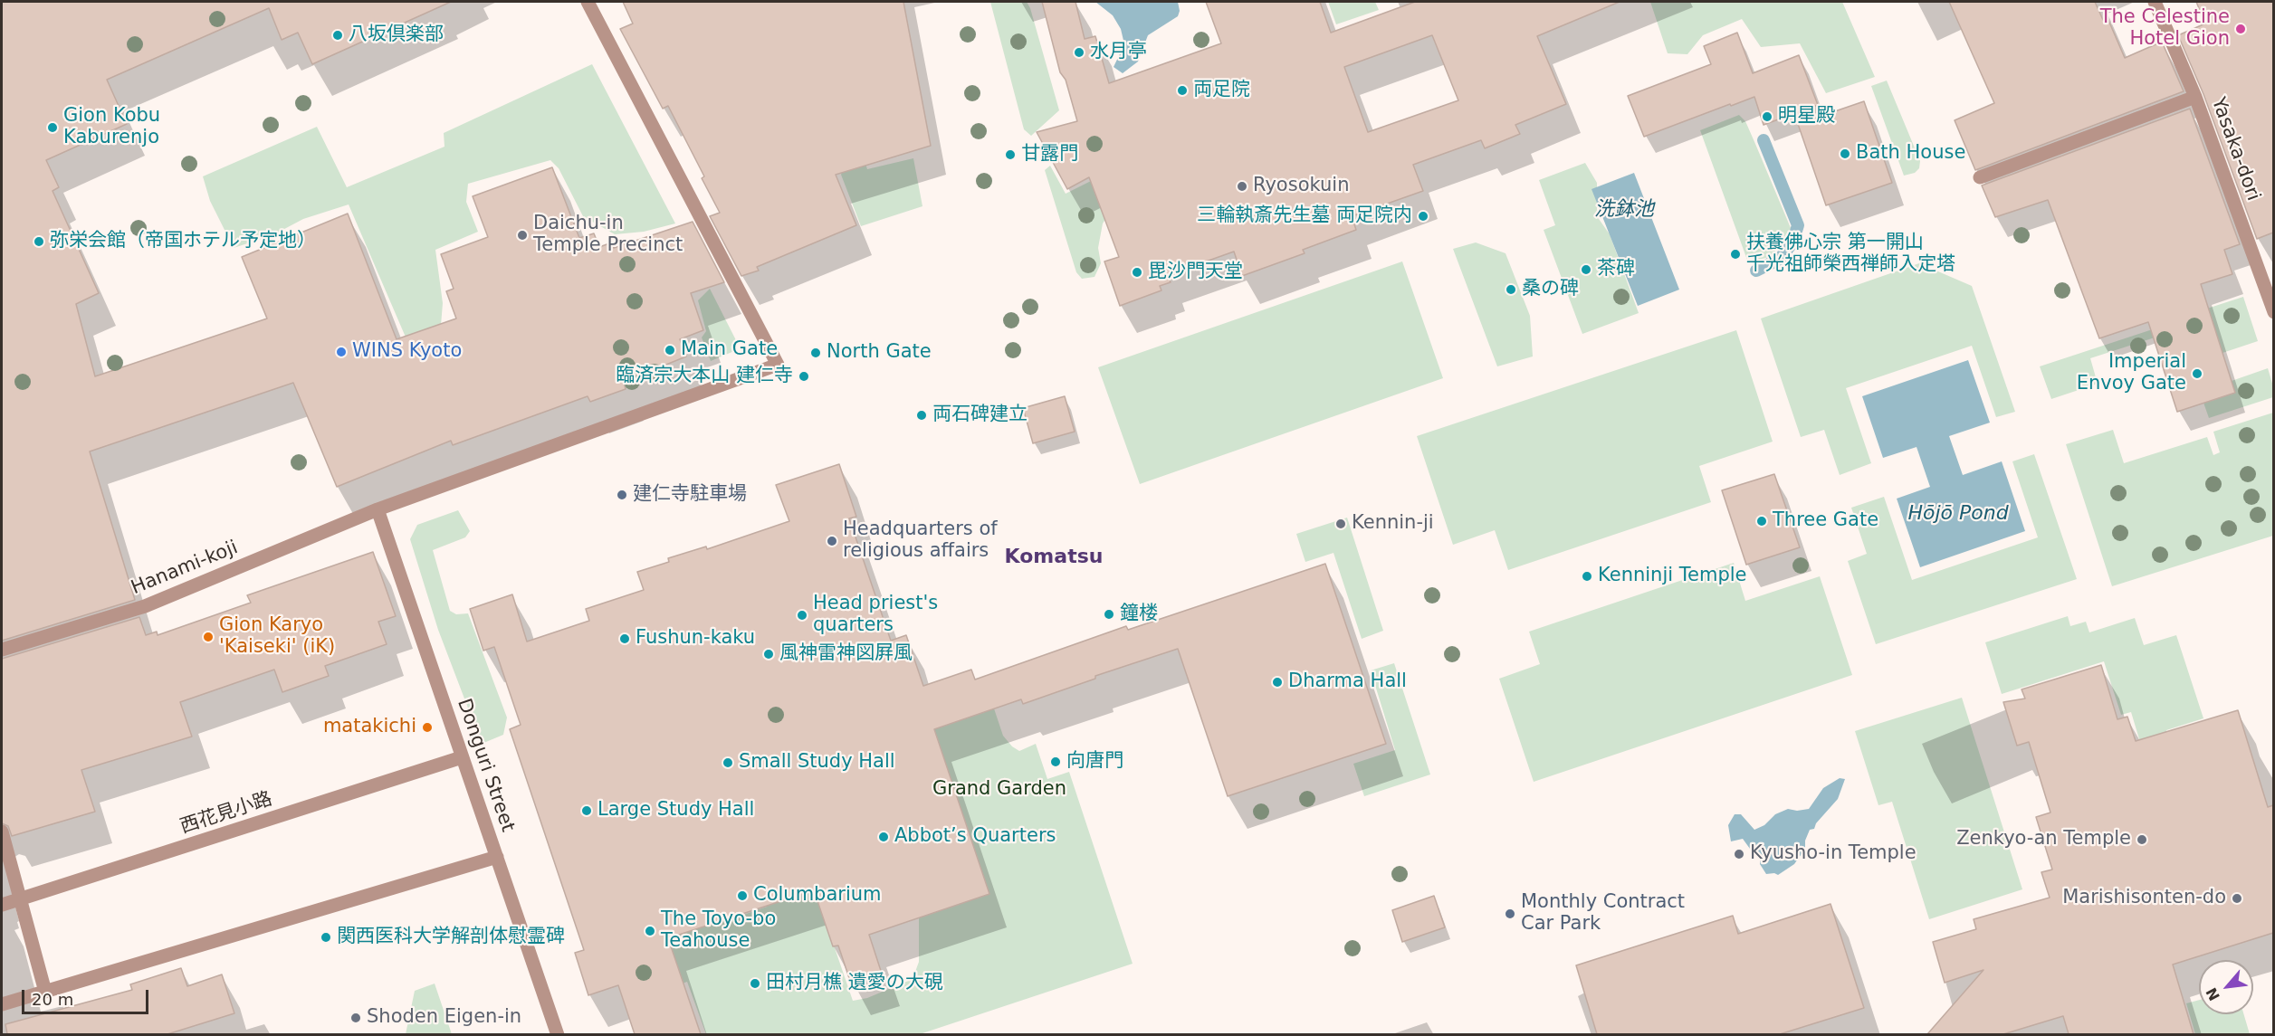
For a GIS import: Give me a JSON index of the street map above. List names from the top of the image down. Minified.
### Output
{"streets":{"street":["Yasaka-dori","Hanami-koji","Donguri Street","西花見小路"]},"crossings":[["Hanami-koji","Donguri Street"],["Donguri Street","西花見小路"]],"districts":["Komatsu"],"water":["洗鉢池","Hōjō Pond"],"parks":["Grand Garden"],"places":["The Celestine Hotel Gion","八坂倶楽部","水月亭","両足院","明星殿","Gion Kobu Kaburenjo","Bath House","甘露門","Ryosokuin","三輪執斎先生墓 両足院内","Daichu-in Temple Precinct","弥栄会館（帝国ホテル予定地）","扶養佛心宗 第一開山 千光祖師榮西禅師入定塔","茶碑","毘沙門天堂","桑の碑","Main Gate","WINS Kyoto","North Gate","Imperial Envoy Gate","臨済宗大本山 建仁寺","両石碑建立","建仁寺駐車場","Three Gate","Kennin-ji","Headquarters of religious affairs","Kenninji Temple","鐘楼","Head priest's quarters","Gion Karyo 'Kaiseki' (iK)","Fushun-kaku","風神雷神図屛風","Dharma Hall","matakichi","向唐門","Small Study Hall","Large Study Hall","Abbot’s Quarters","Zenkyo-an Temple","Kyusho-in Temple","Columbarium","Marishisonten-do","Monthly Contract Car Park","The Toyo-bo Teahouse","関西医科大学解剖体慰霊碑","田村月樵 遺愛の大硯","Shoden Eigen-in"],"scale_bar":"20 m","north":"bottom left"}
